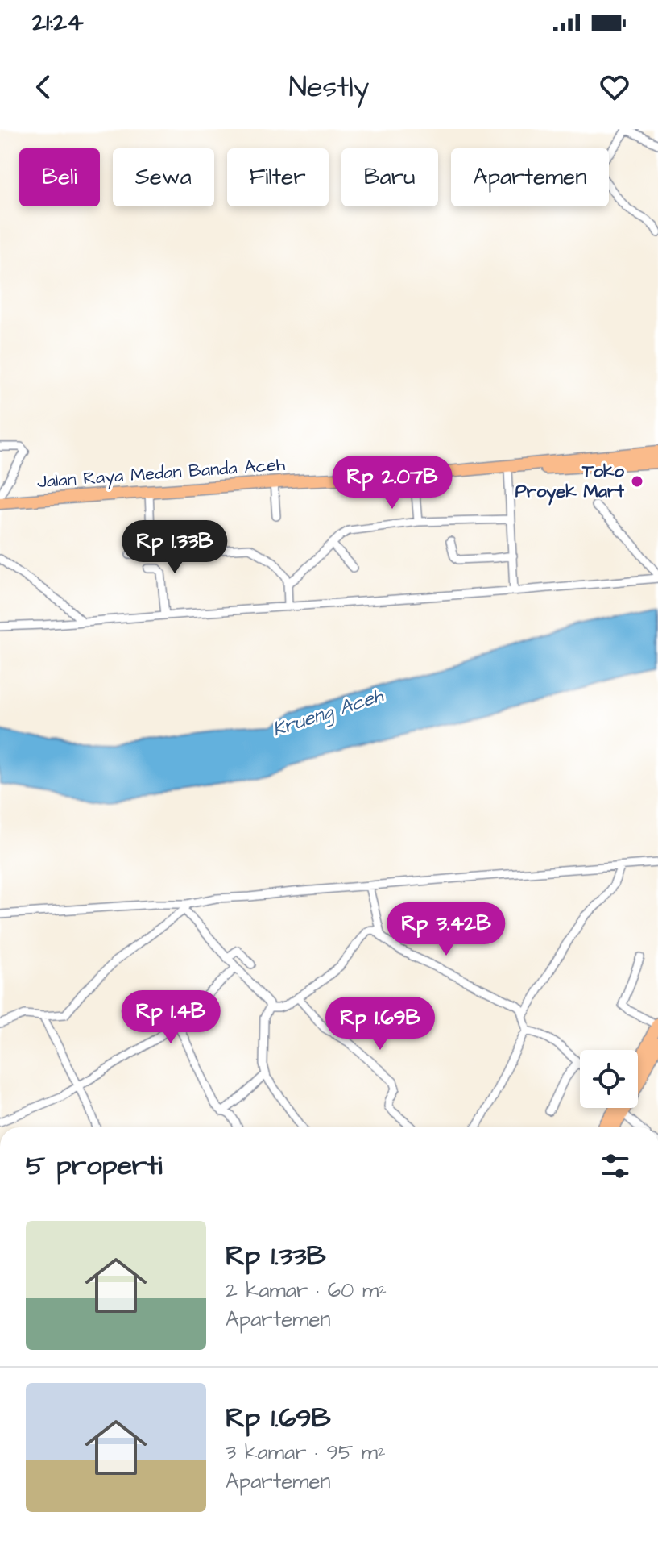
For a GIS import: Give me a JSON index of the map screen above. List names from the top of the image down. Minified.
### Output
{"streets":{"highway":["Jalan Raya Medan Banda Aceh"]},"water":["Krueng Aceh"],"places":["Toko Proyek Mart"],"page":{"status":"21:24","header":"Nestly","chip":["Beli","Sewa","Filter","Baru","Apartemen"],"price":["Rp 2.07B","Rp 1.33B","Rp 3.42B","Rp 1.4B","Rp 1.69B"],"heading":"5 properti","list":[{"name":"Rp 1.33B","note":"2 kamar · 60 m² · Apartemen"},{"name":"Rp 1.69B","note":"3 kamar · 95 m² · Apartemen"}]}}
